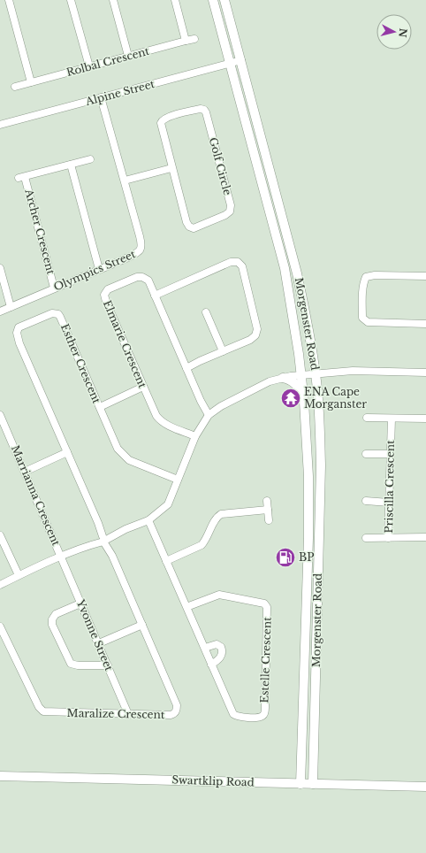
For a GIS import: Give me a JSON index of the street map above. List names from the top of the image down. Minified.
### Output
{"streets":{"main road":["Morgenster Road","Swartklip Road"],"street":["Rolbal Crescent","Alpine Street","Golf Circle","Archer Crescent","Olympics Street","Elmarie Crescent","Esther Crescent","Priscilla Crescent","Marrianna Crescent","Yvonne Street","Estelle Crescent","Maralize Crescent"]},"crossings":[["Alpine Street","Olympics Street"],["Alpine Street","Morgenster Road"],["Archer Crescent","Olympics Street"],["Morgenster Road","Swartklip Road"],["Esther Crescent","Maralize Crescent"],["Marrianna Crescent","Yvonne Street"],["Yvonne Street","Maralize Crescent"]],"places":{"temple":["ENA Cape Morganster"],"fuel station":["BP"]},"north":"right"}
